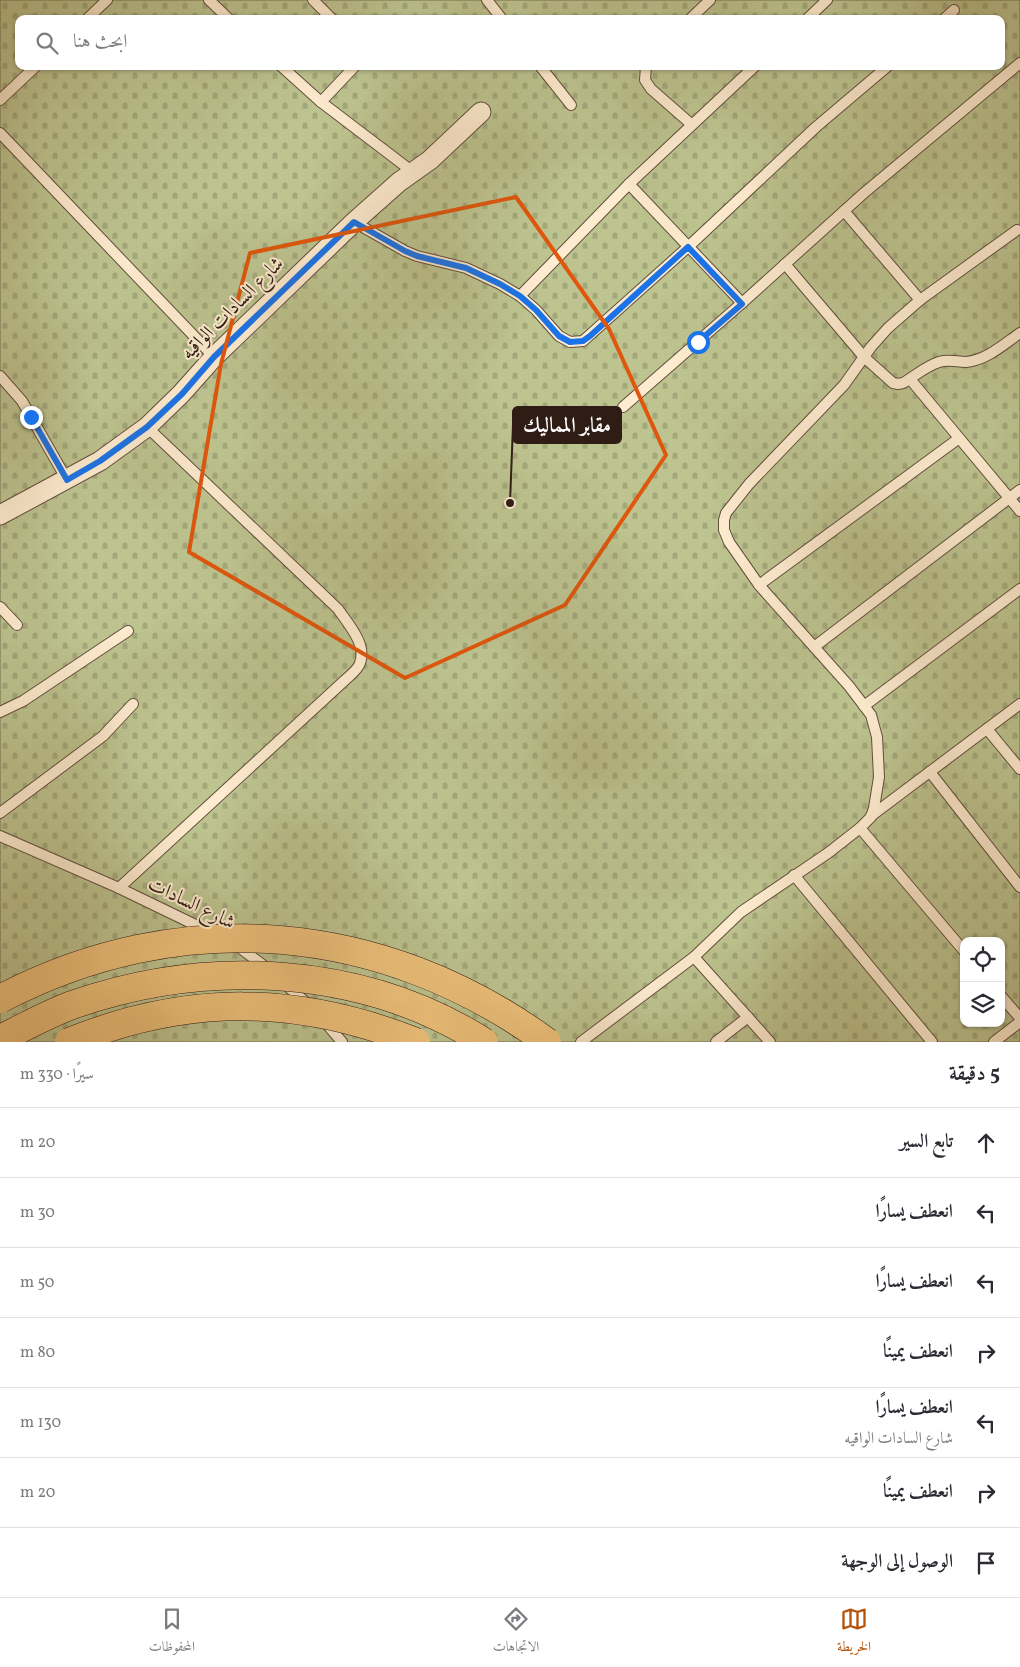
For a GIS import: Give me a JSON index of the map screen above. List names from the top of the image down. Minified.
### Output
{"streets":{"street":["شارع السادات الواقيه"],"lane":["شارع السادات"]},"places":["مقابر المماليك"],"page":{"search":"ابحث هنا","heading":["5 دقيقة","سيرًا · 330 m"],"list":[["تابع السير","20 m"],["انعطف يسارًا","30 m"],["انعطف يسارًا","50 m"],["انعطف يمينًا","80 m"],["انعطف يسارًا","شارع السادات الواقيه","130 m"],["انعطف يمينًا","20 m"],"الوصول إلى الوجهة"],"nav":["الخريطة","الاتجاهات","المحفوظات"]}}
